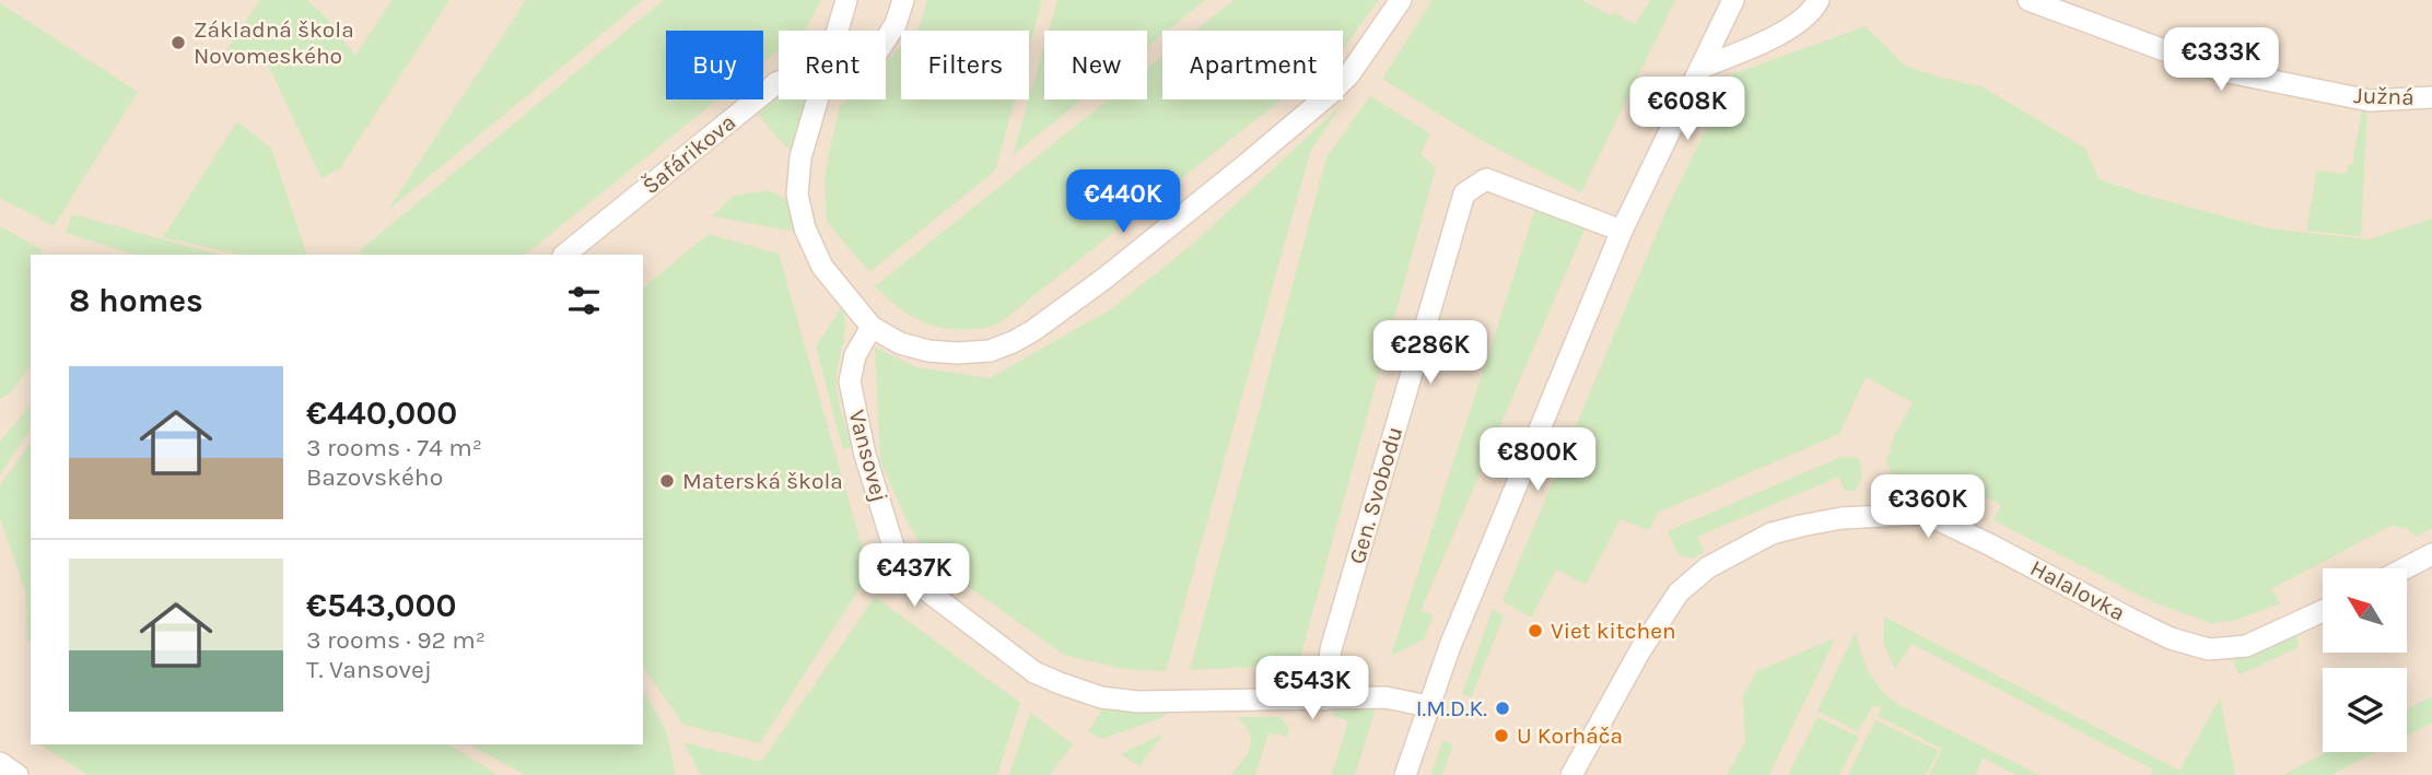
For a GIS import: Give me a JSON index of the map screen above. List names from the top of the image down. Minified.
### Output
{"streets":{"street":["Južná","Šafárikova","Vansovej","Gen. Svobodu","Halalovka"]},"crossings":[["Vansovej","Gen. Svobodu"]],"places":["Základná škola Novomeského","Materská škola","Viet kitchen","I.M.D.K.","U Korháča"],"north":"top left","page":{"price":["€333K","€608K","€440K","€286K","€800K","€360K","€437K","€543K"],"chip":["Buy","Rent","Filters","New","Apartment"],"heading":"8 homes","list":[{"name":"€440,000","note":"3 rooms · 74 m² · Bazovského"},{"name":"€543,000","note":"3 rooms · 92 m² · T. Vansovej"}]}}
